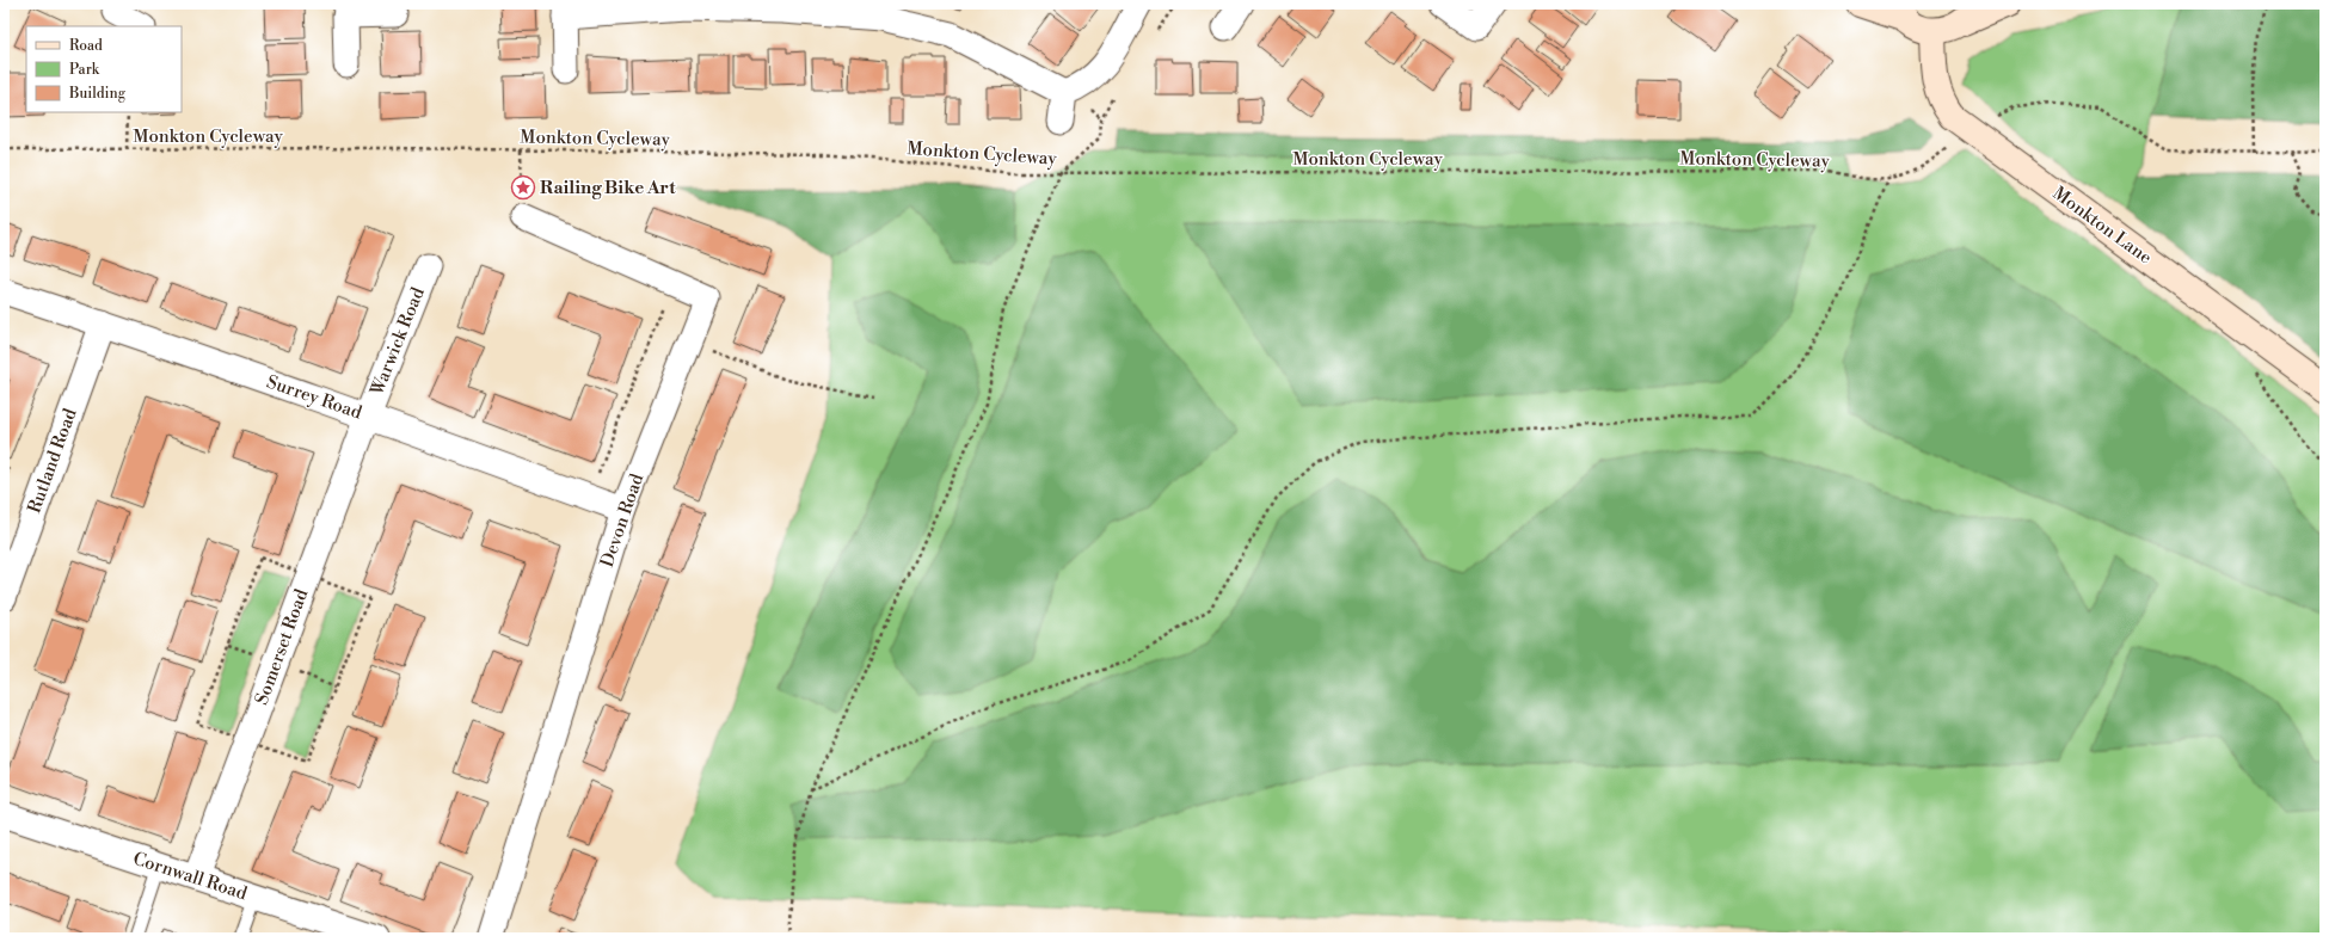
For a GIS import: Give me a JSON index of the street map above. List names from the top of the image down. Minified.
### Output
{"streets":{"street":["Monkton Lane","Warwick Road","Surrey Road","Rutland Road","Devon Road","Somerset Road","Cornwall Road"],"path":["Monkton Cycleway"]},"crossings":[["Monkton Cycleway","Monkton Lane"],["Warwick Road","Surrey Road"],["Warwick Road","Somerset Road"],["Surrey Road","Rutland Road"],["Surrey Road","Devon Road"],["Surrey Road","Somerset Road"],["Somerset Road","Cornwall Road"]],"places":{"place":["Railing Bike Art"]},"legend":["Road","Park","Building"]}
